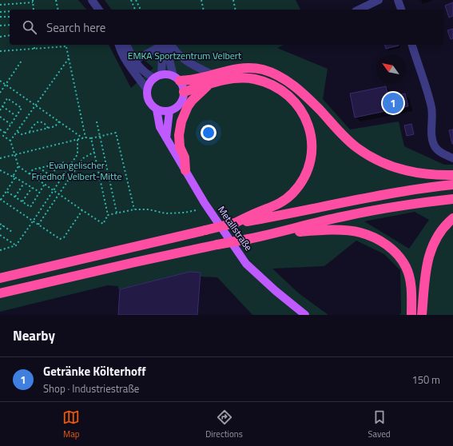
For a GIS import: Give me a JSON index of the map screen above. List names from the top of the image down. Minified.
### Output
{"streets":{"main road":["Metallstraße"]},"parks":["EMKA Sportzentrum Velbert","Evangelischer Friedhof Velbert-Mitte"],"north":"top left","page":{"search":"Search here","pins":"1","heading":"Nearby","list":[{"mark":"1","name":"Getränke Költerhoff","note":"Shop · Industriestraße","value":"150 m"}],"nav":["Map","Directions","Saved"]}}
